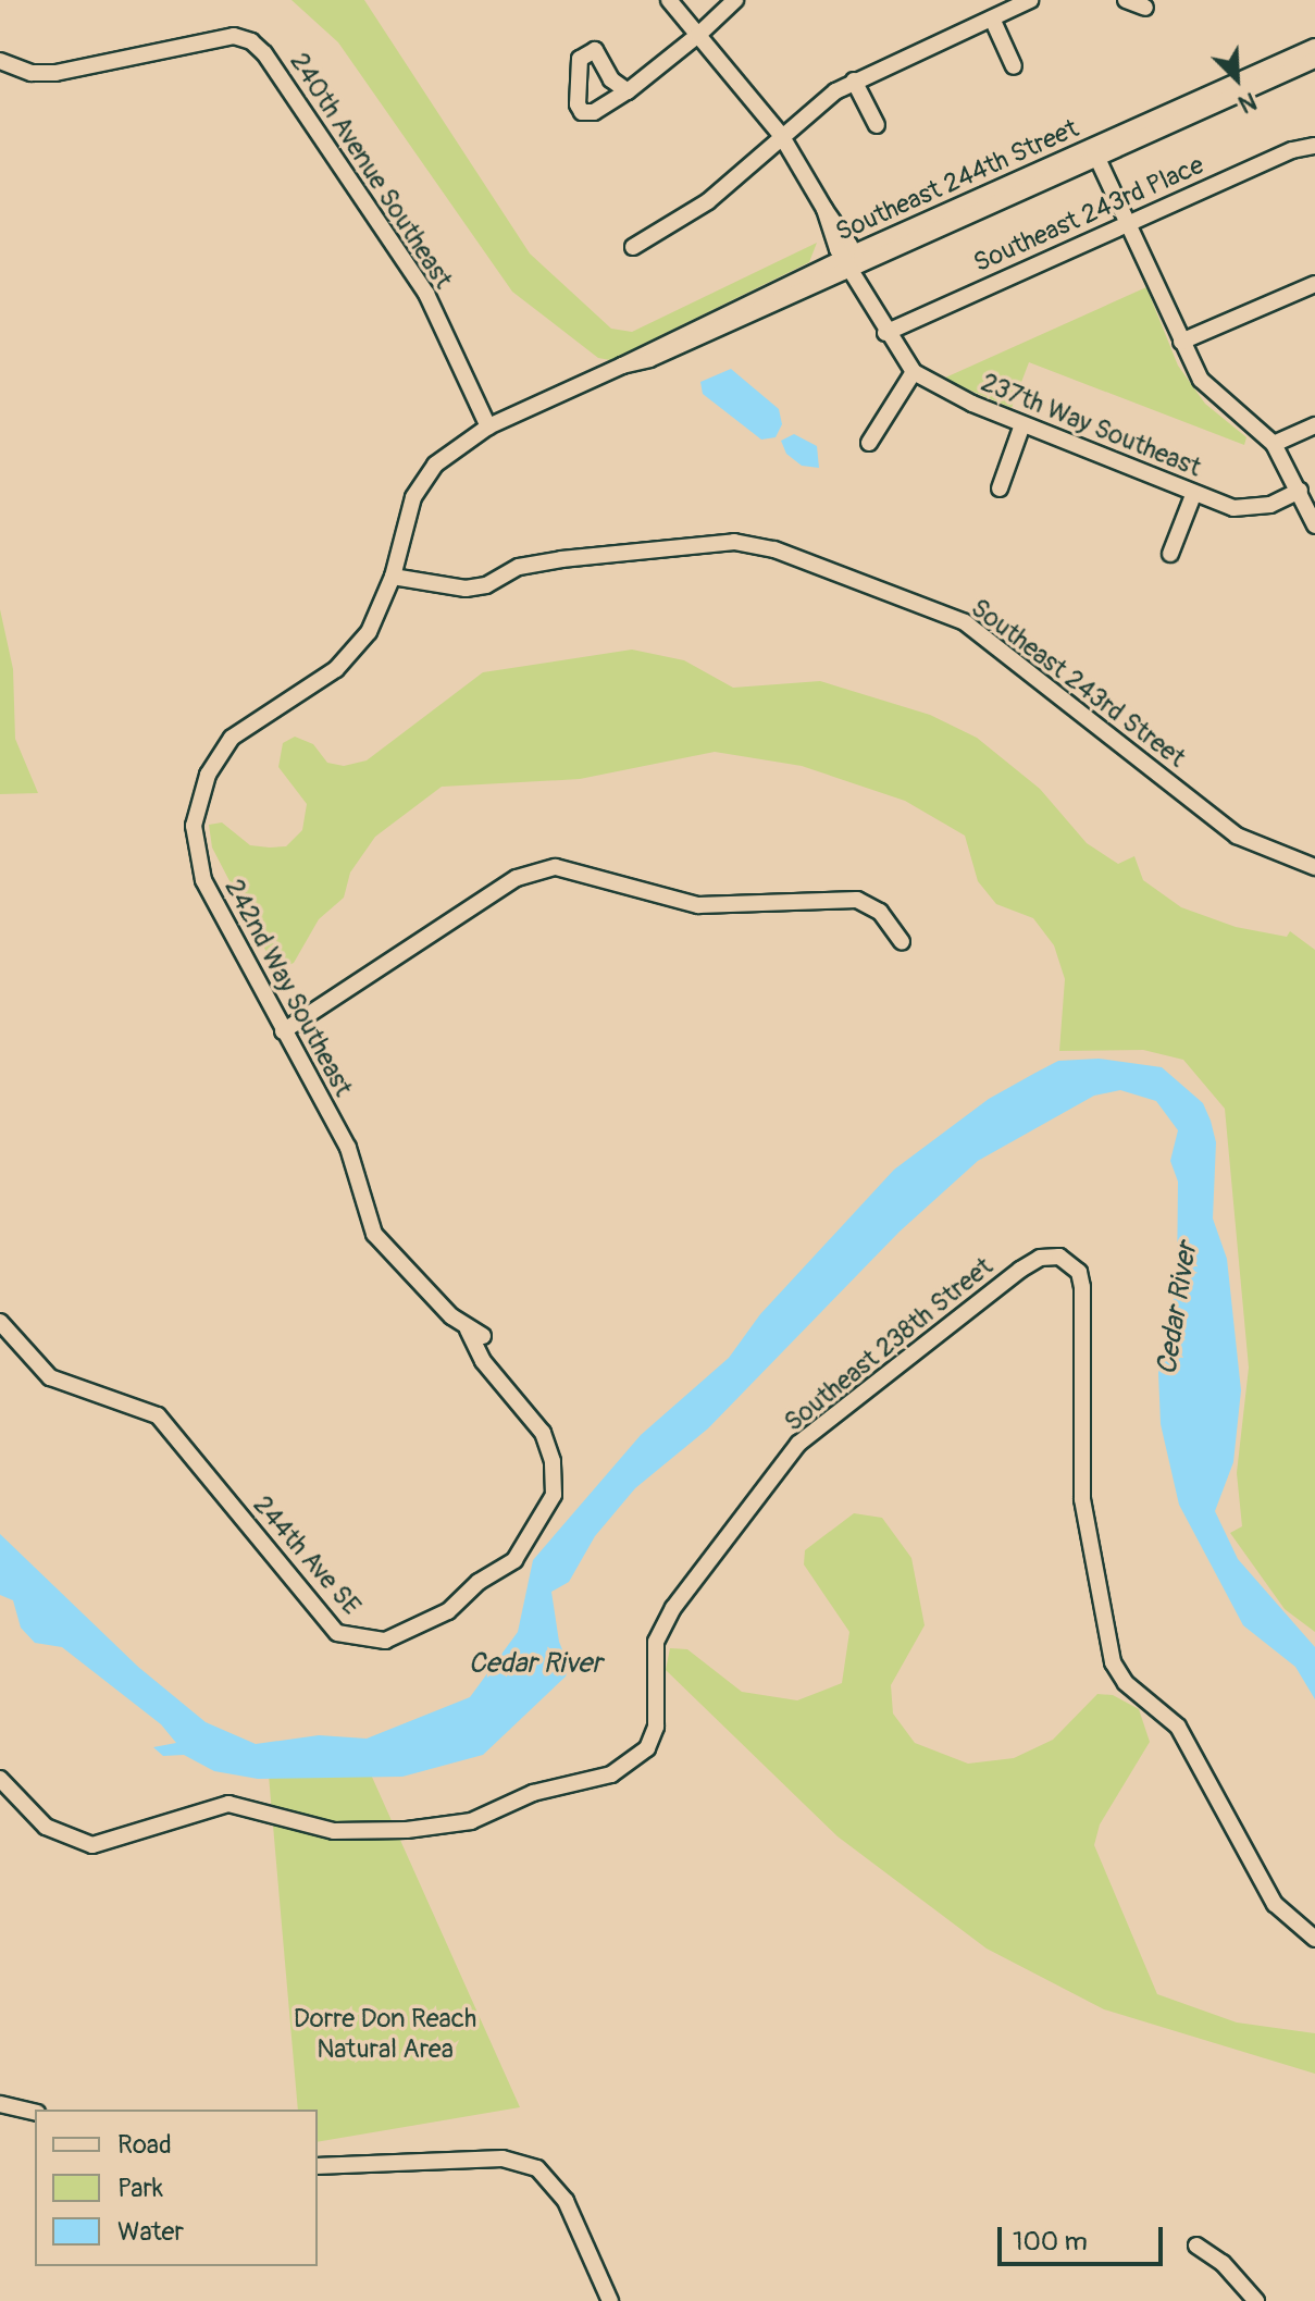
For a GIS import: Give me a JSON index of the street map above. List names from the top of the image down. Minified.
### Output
{"streets":{"street":["240th Avenue Southeast","Southeast 244th Street","Southeast 243rd Place","237th Way Southeast","Southeast 243rd Street","242nd Way Southeast","Southeast 238th Street","244th Ave SE"]},"crossings":[["240th Avenue Southeast","Southeast 244th Street"],["Southeast 244th Street","237th Way Southeast"],["Southeast 244th Street","242nd Way Southeast"],["Southeast 243rd Place","237th Way Southeast"],["Southeast 243rd Street","242nd Way Southeast"],["242nd Way Southeast","244th Ave SE"]],"water":["Cedar River"],"parks":["Dorre Don Reach Natural Area"],"legend":["Road","Park","Water"],"scale_bar":"100 m","north":"bottom right"}
